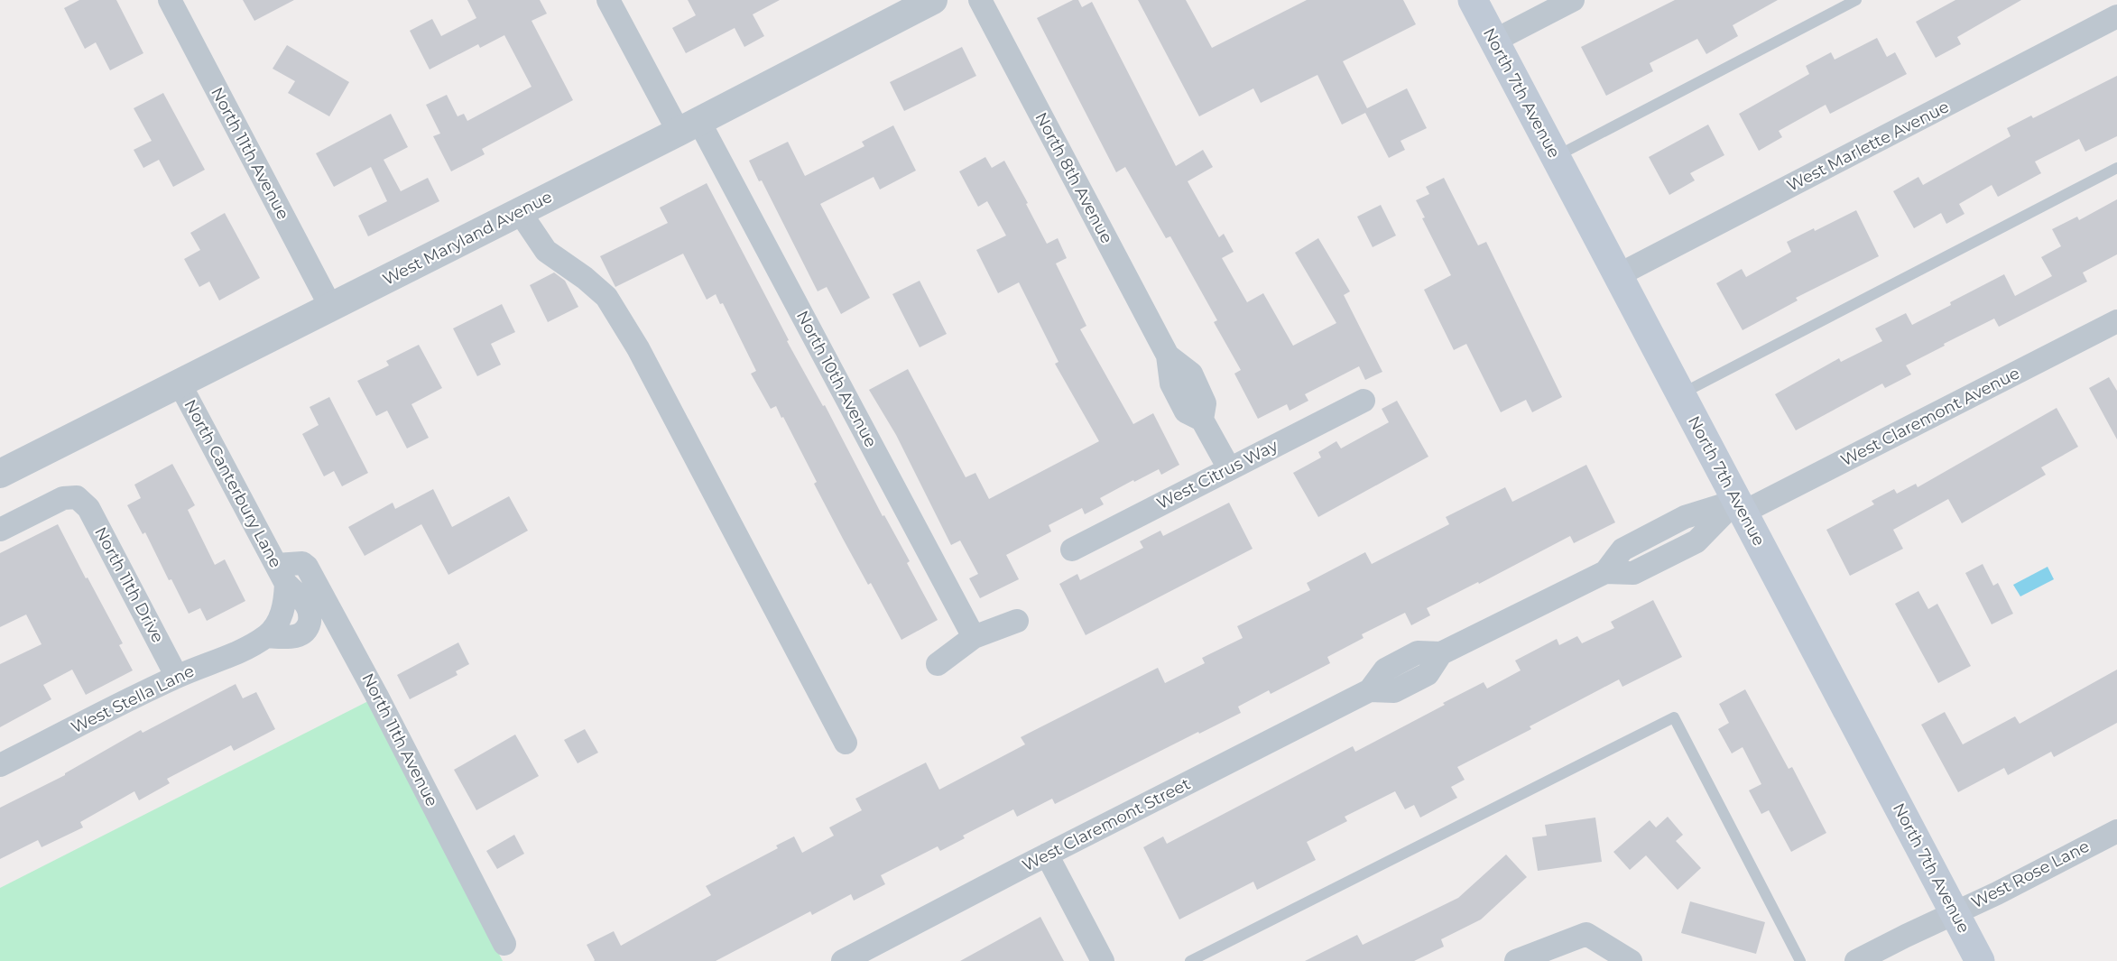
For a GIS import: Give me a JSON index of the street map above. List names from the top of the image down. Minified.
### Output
{"streets":{"main road":["North 7th Avenue"],"street":["West Marlette Avenue","North 11th Avenue","North 8th Avenue","West Maryland Avenue","North 10th Avenue","West Claremont Avenue","West Citrus Way","North Canterbury Lane","North 11th Drive","West Stella Lane","West Claremont Street","West Rose Lane"]},"crossings":[["North 7th Avenue","West Marlette Avenue"],["North 7th Avenue","West Claremont Avenue"],["North 7th Avenue","West Claremont Street"],["North 7th Avenue","West Rose Lane"],["North 11th Avenue","West Maryland Avenue"],["North 11th Avenue","North Canterbury Lane"],["North 11th Avenue","West Stella Lane"],["North 8th Avenue","West Citrus Way"],["West Maryland Avenue","North 10th Avenue"],["West Maryland Avenue","North Canterbury Lane"],["West Claremont Avenue","West Claremont Street"],["North Canterbury Lane","West Stella Lane"],["North 11th Drive","West Stella Lane"]]}
